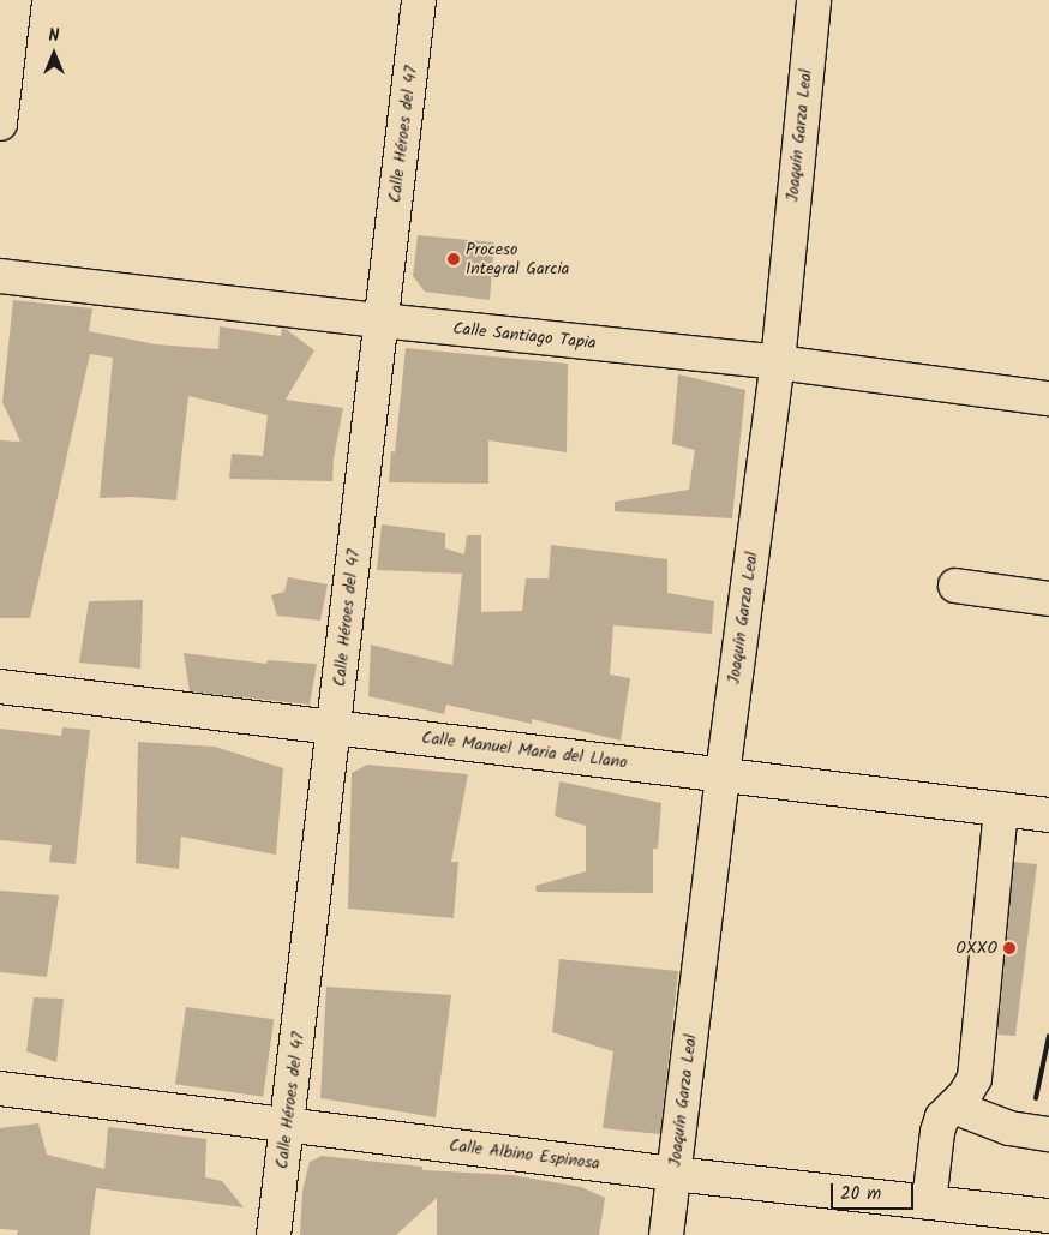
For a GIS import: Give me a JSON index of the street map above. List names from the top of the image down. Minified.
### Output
{"streets":{"street":["Calle Héroes del 47","Joaquín Garza Leal","Calle Santiago Tapia","Calle Manuel Maria del Llano","Calle Albino Espinosa"]},"crossings":[["Calle Héroes del 47","Calle Santiago Tapia"],["Calle Héroes del 47","Calle Manuel Maria del Llano"],["Calle Héroes del 47","Calle Albino Espinosa"],["Joaquín Garza Leal","Calle Santiago Tapia"],["Joaquín Garza Leal","Calle Manuel Maria del Llano"],["Joaquín Garza Leal","Calle Albino Espinosa"]],"places":["Proceso Integral Garcia","OXXO"],"scale_bar":"20 m","north":"top"}
